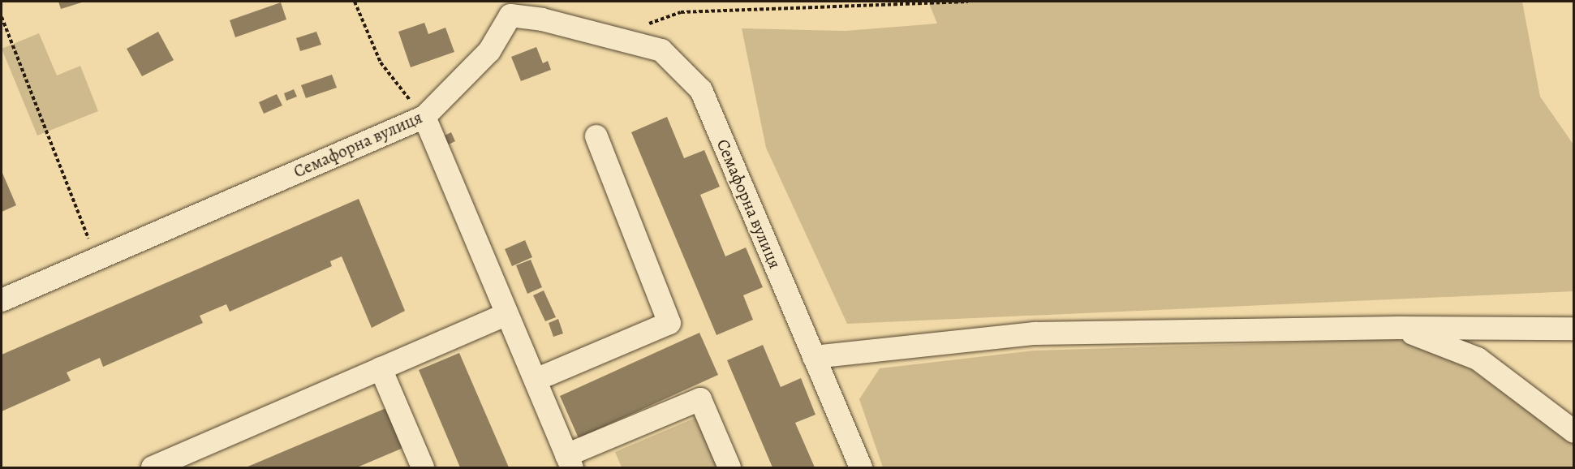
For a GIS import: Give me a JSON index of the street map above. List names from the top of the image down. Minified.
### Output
{"streets":{"street":["Семафорна вулиця"]}}
